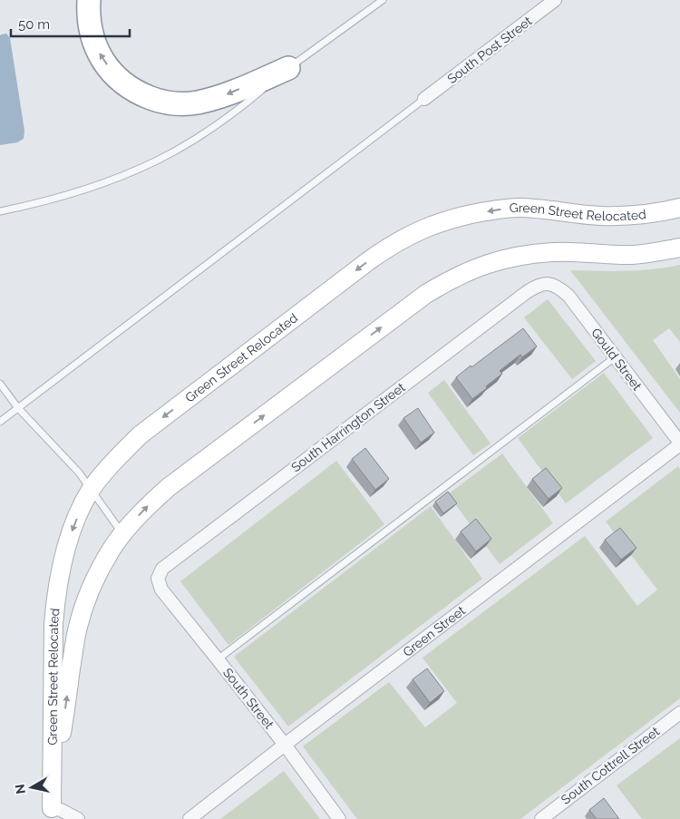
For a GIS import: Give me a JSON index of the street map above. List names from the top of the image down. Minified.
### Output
{"streets":{"street":["South Post Street","Green Street Relocated","Gould Street","South Harrington Street","Green Street","South Street","South Cottrell Street"]},"crossings":[["Gould Street","South Harrington Street"],["Gould Street","Green Street"],["South Harrington Street","South Street"],["Green Street","South Street"]],"scale_bar":"50 m","north":"left"}
